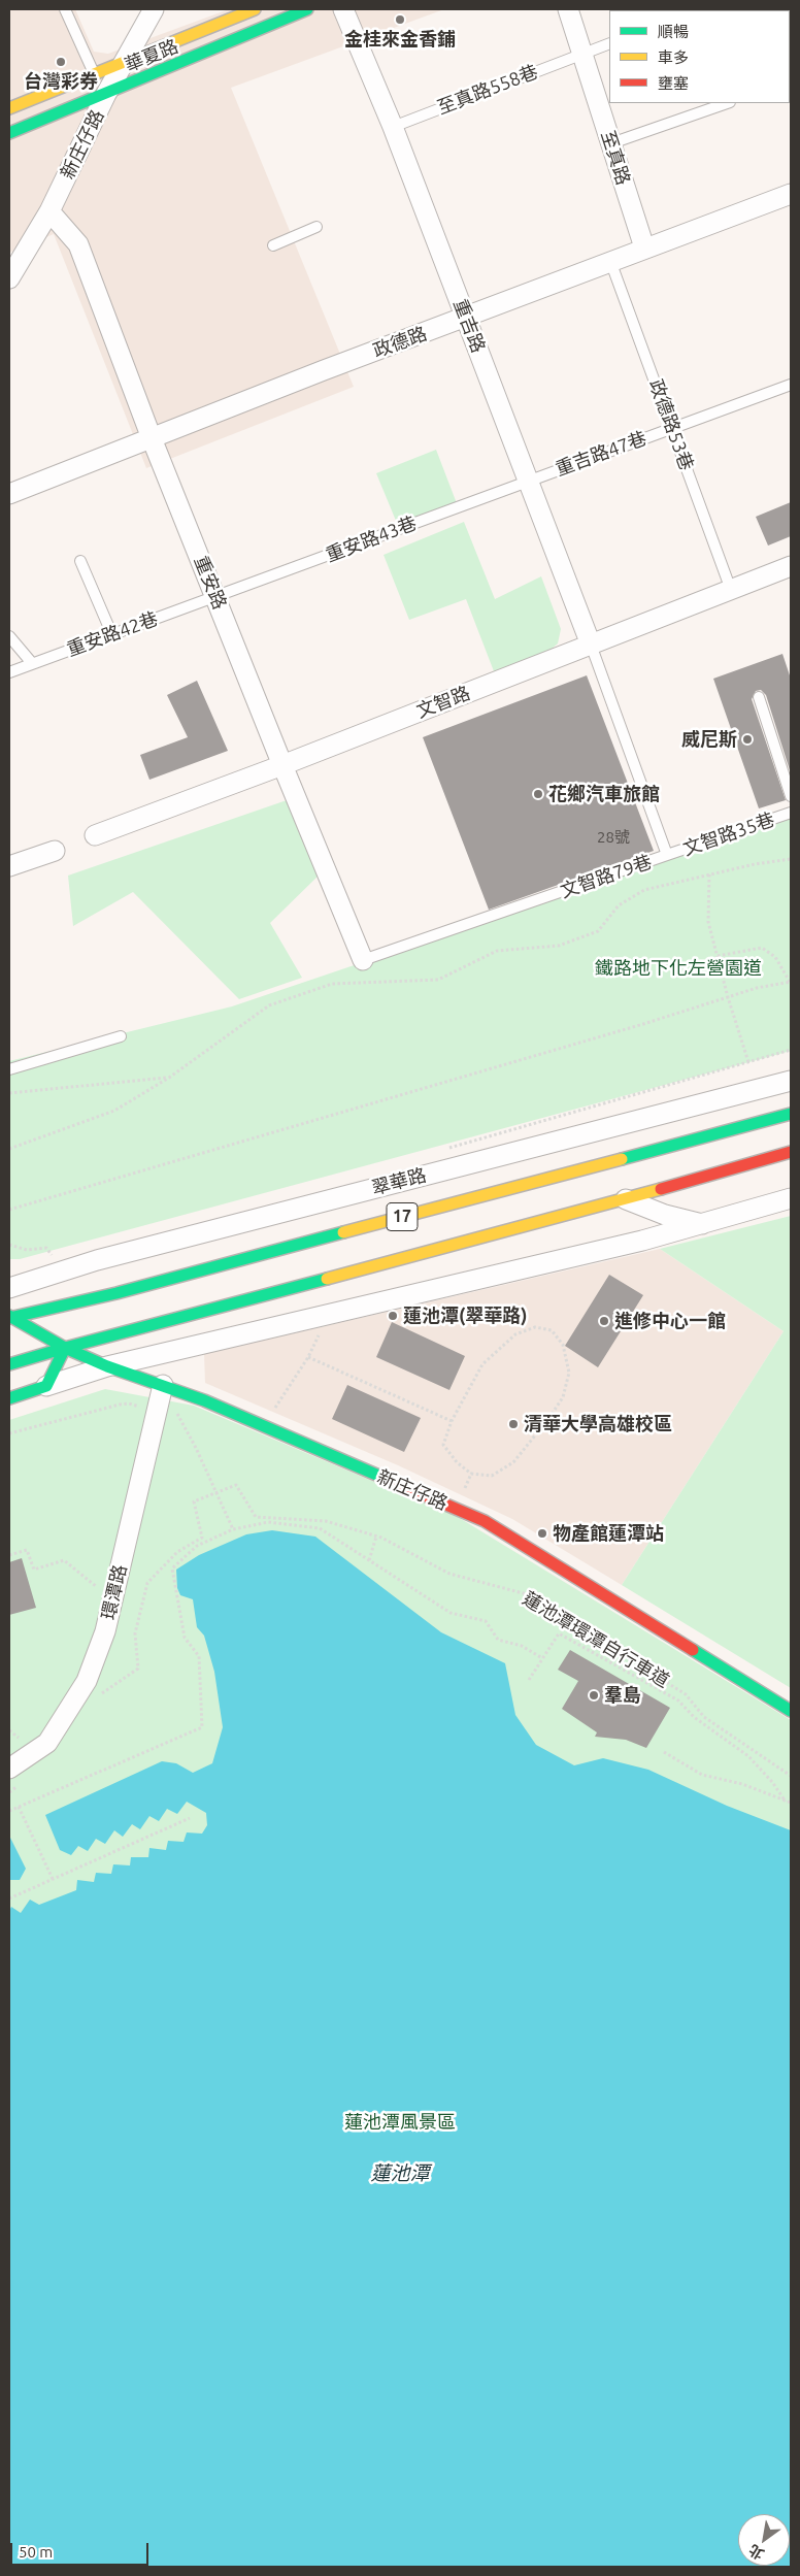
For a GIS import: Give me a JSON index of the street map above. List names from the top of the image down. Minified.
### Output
{"streets":{"main road":["華夏路","新庄仔路","翠華路","17"],"street":["至真路","重吉路","政德路","重安路","文智路","環潭路"],"lane":["至真路558巷","政德路53巷","重吉路47巷","重安路43巷","重安路42巷","文智路35巷","文智路79巷"],"path":["蓮池潭環潭自行車道"]},"crossings":[["華夏路","新庄仔路"],["至真路558巷","至真路"],["至真路558巷","重吉路"],["新庄仔路","重安路"],["新庄仔路","翠華路"],["新庄仔路","17"],["新庄仔路","環潭路"],["至真路","政德路"],["重吉路","政德路"],["重吉路","重吉路47巷"],["重吉路","重安路43巷"],["重吉路","文智路"],["重吉路","文智路79巷"],["政德路","政德路53巷"],["政德路","重安路"],["政德路53巷","重吉路47巷"],["政德路53巷","文智路"],["重吉路47巷","重安路43巷"],["重安路43巷","重安路"],["重安路43巷","重安路42巷"],["重安路","重安路42巷"],["重安路","文智路"],["重安路","文智路79巷"],["文智路","文智路79巷"],["文智路35巷","文智路79巷"]],"water":["蓮池潭"],"parks":["鐵路地下化左營園道","蓮池潭風景區"],"places":["金桂來金香鋪","台灣彩券","威尼斯","花鄉汽車旅館","蓮池潭(翠華路)","進修中心一館","清華大學高雄校區","物產館蓮潭站","羣島"],"house_numbers":["28號"],"legend":["順暢","車多","壅塞"],"scale_bar":"50 m","north":"bottom left"}
